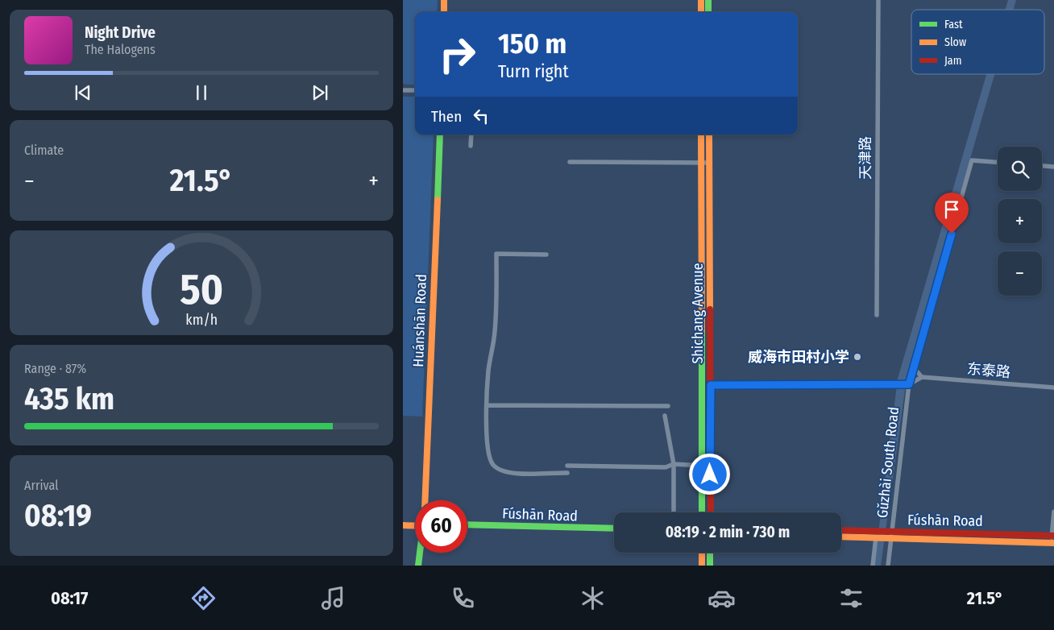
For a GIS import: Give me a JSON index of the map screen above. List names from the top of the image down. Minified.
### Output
{"streets":{"main road":["Shichang Avenue","Huánshān Road","Fúshān Road"],"street":["天津路","东泰路","Gǔzhài South Road"]},"crossings":[["Gǔzhài South Road","Fúshān Road"]],"places":["威海市田村小学"],"legend":["Fast","Slow","Jam"],"page":{"turn":["150 m","Turn right"],"song":["Night Drive","The Halogens"],"then":"Then","tile":["Climate",["Range · 87%","435 km"],["Arrival","08:19"]],"map_buttons":["+","−"],"heat":["−","21.5°","+"],"limit":"60","trip":"08:19 · 2 min · 730 m","tabs":["08:17","21.5°"],"gauge":["50","km/h"]}}
